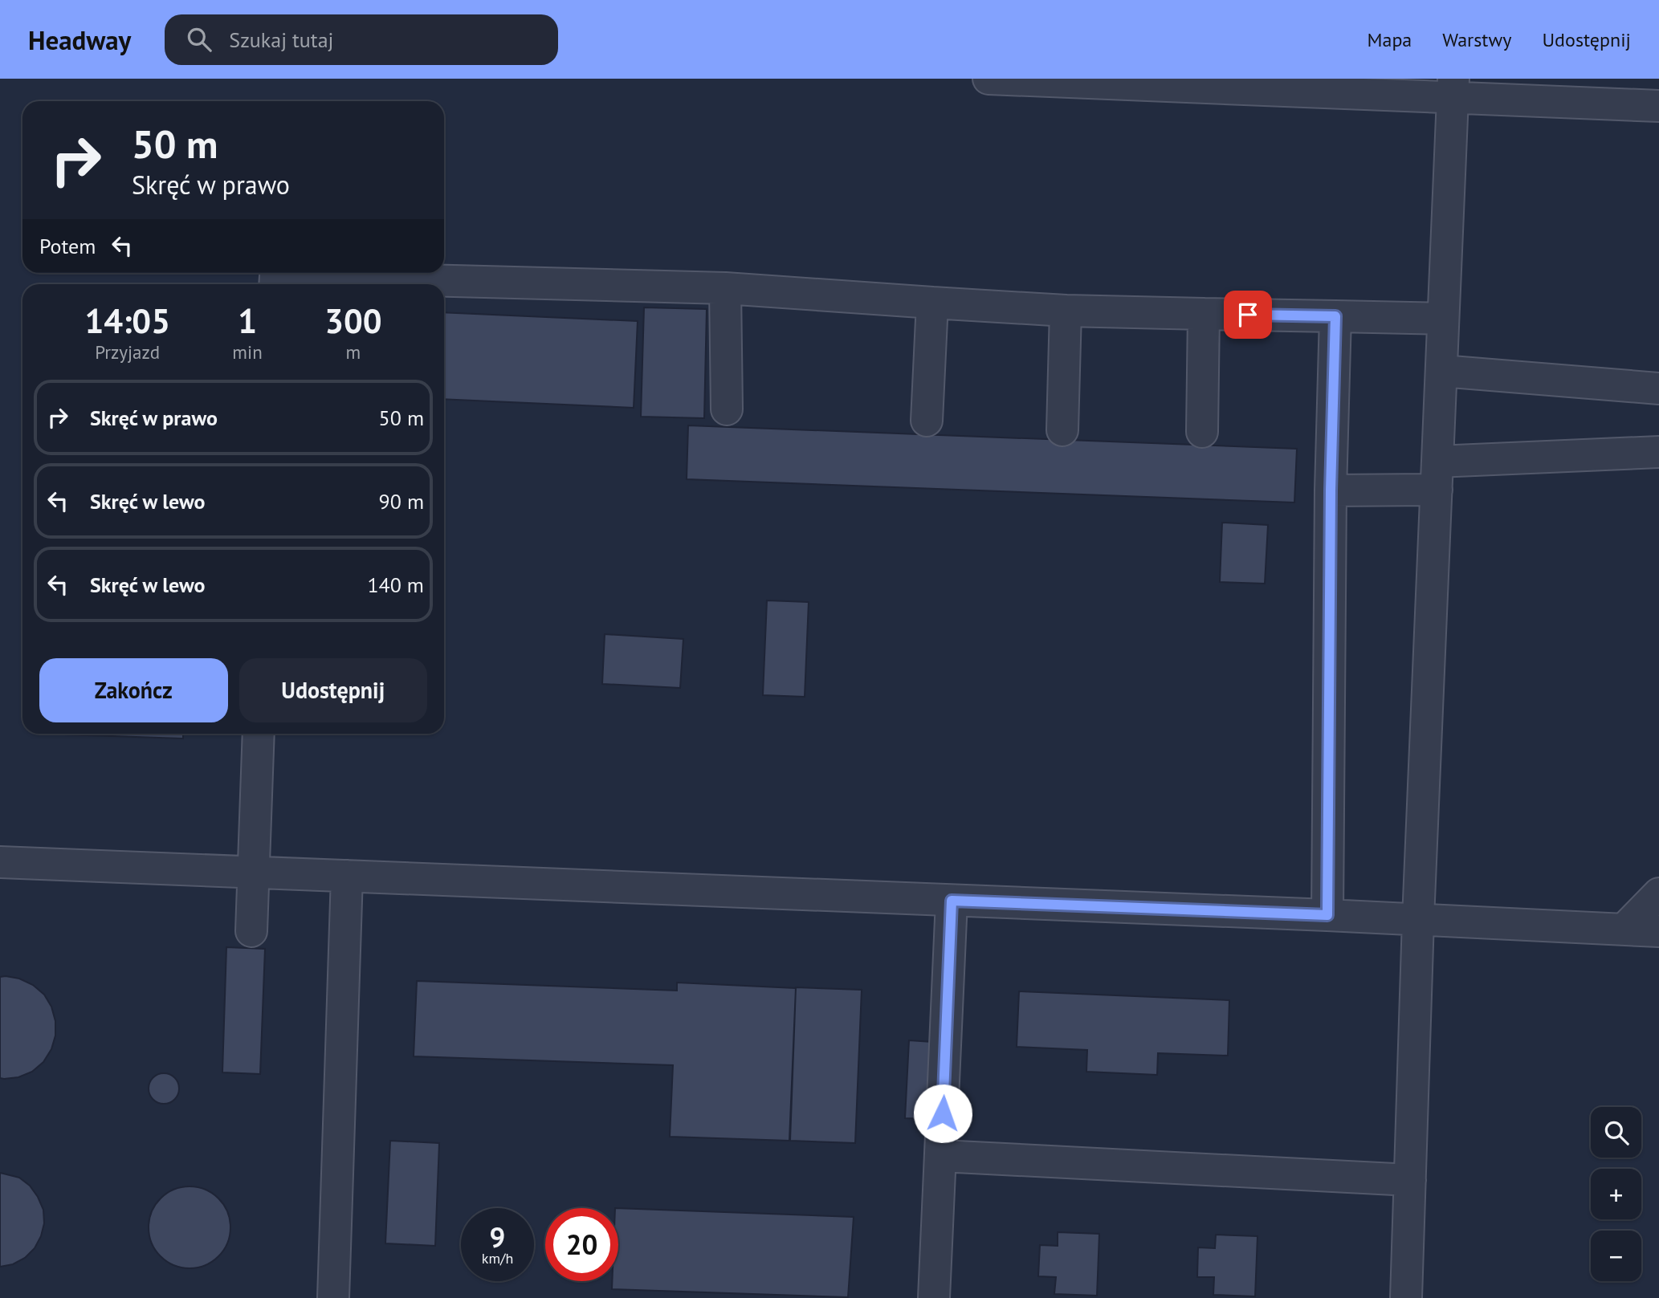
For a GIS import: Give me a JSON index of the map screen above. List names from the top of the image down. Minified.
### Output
{"page":{"header":"Headway","search":"Szukaj tutaj","nav":["Mapa","Warstwy","Udostępnij"],"turn":["50 m","Skręć w prawo"],"then":"Potem","eta":["14:05","Przyjazd","1","min","300","m"],"list":[{"name":"Skręć w prawo","value":"50 m"},{"name":"Skręć w lewo","value":"90 m"},{"name":"Skręć w lewo","value":"140 m"}],"buttons":["Zakończ","Udostępnij"],"map_buttons":["+","−"],"speed":"9 km/h","limit":"20"}}
